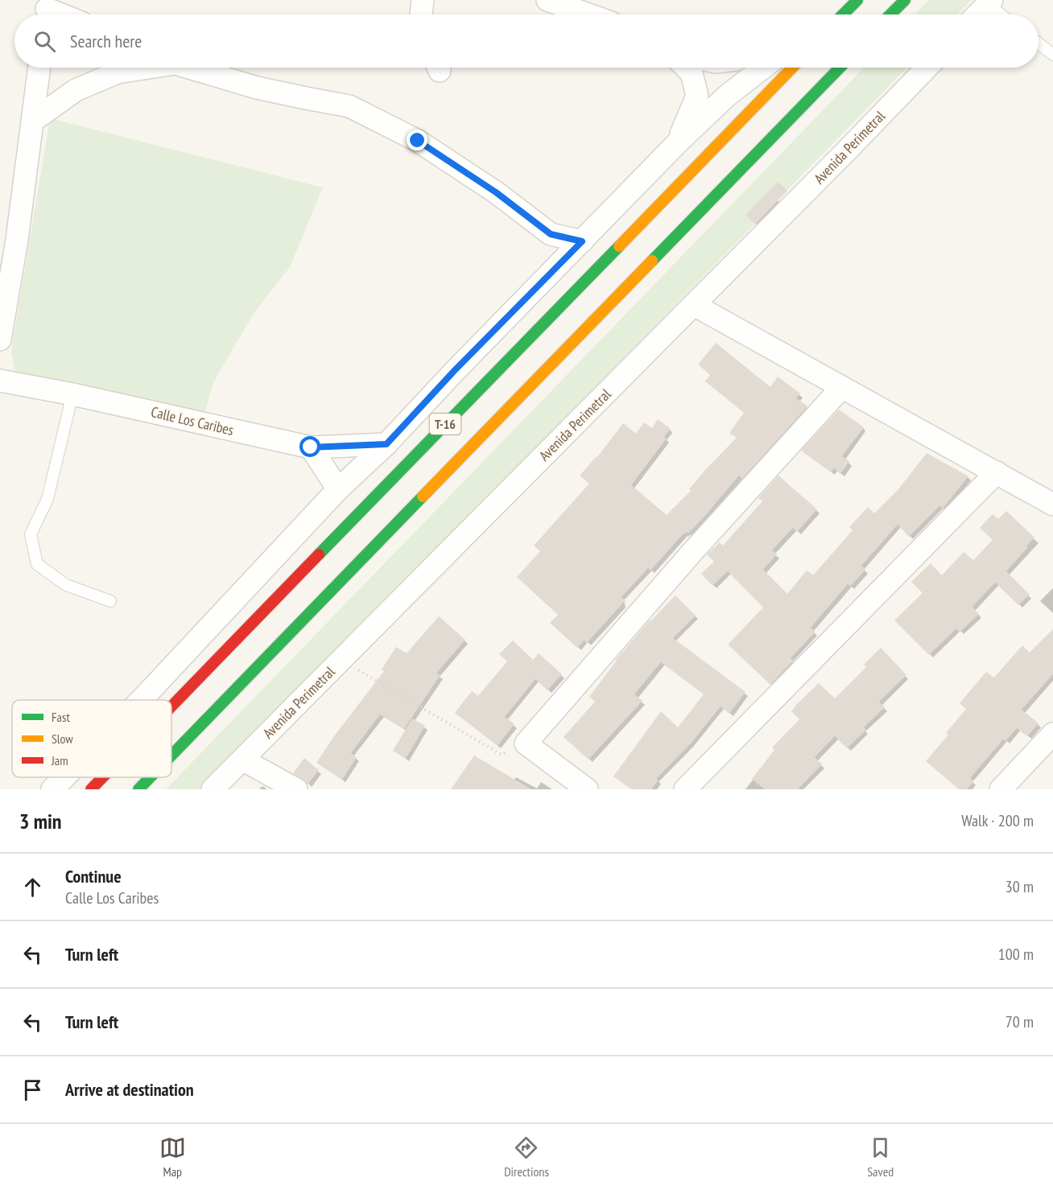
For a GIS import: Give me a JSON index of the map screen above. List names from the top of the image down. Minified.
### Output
{"streets":{"highway":["T-16"],"street":["Avenida Perimetral","Calle Los Caribes"]},"legend":["Fast","Slow","Jam"],"page":{"search":"Search here","heading":["3 min","Walk · 200 m"],"list":[["Continue","Calle Los Caribes","30 m"],["Turn left","100 m"],["Turn left","70 m"],"Arrive at destination"],"nav":["Map","Directions","Saved"]}}
